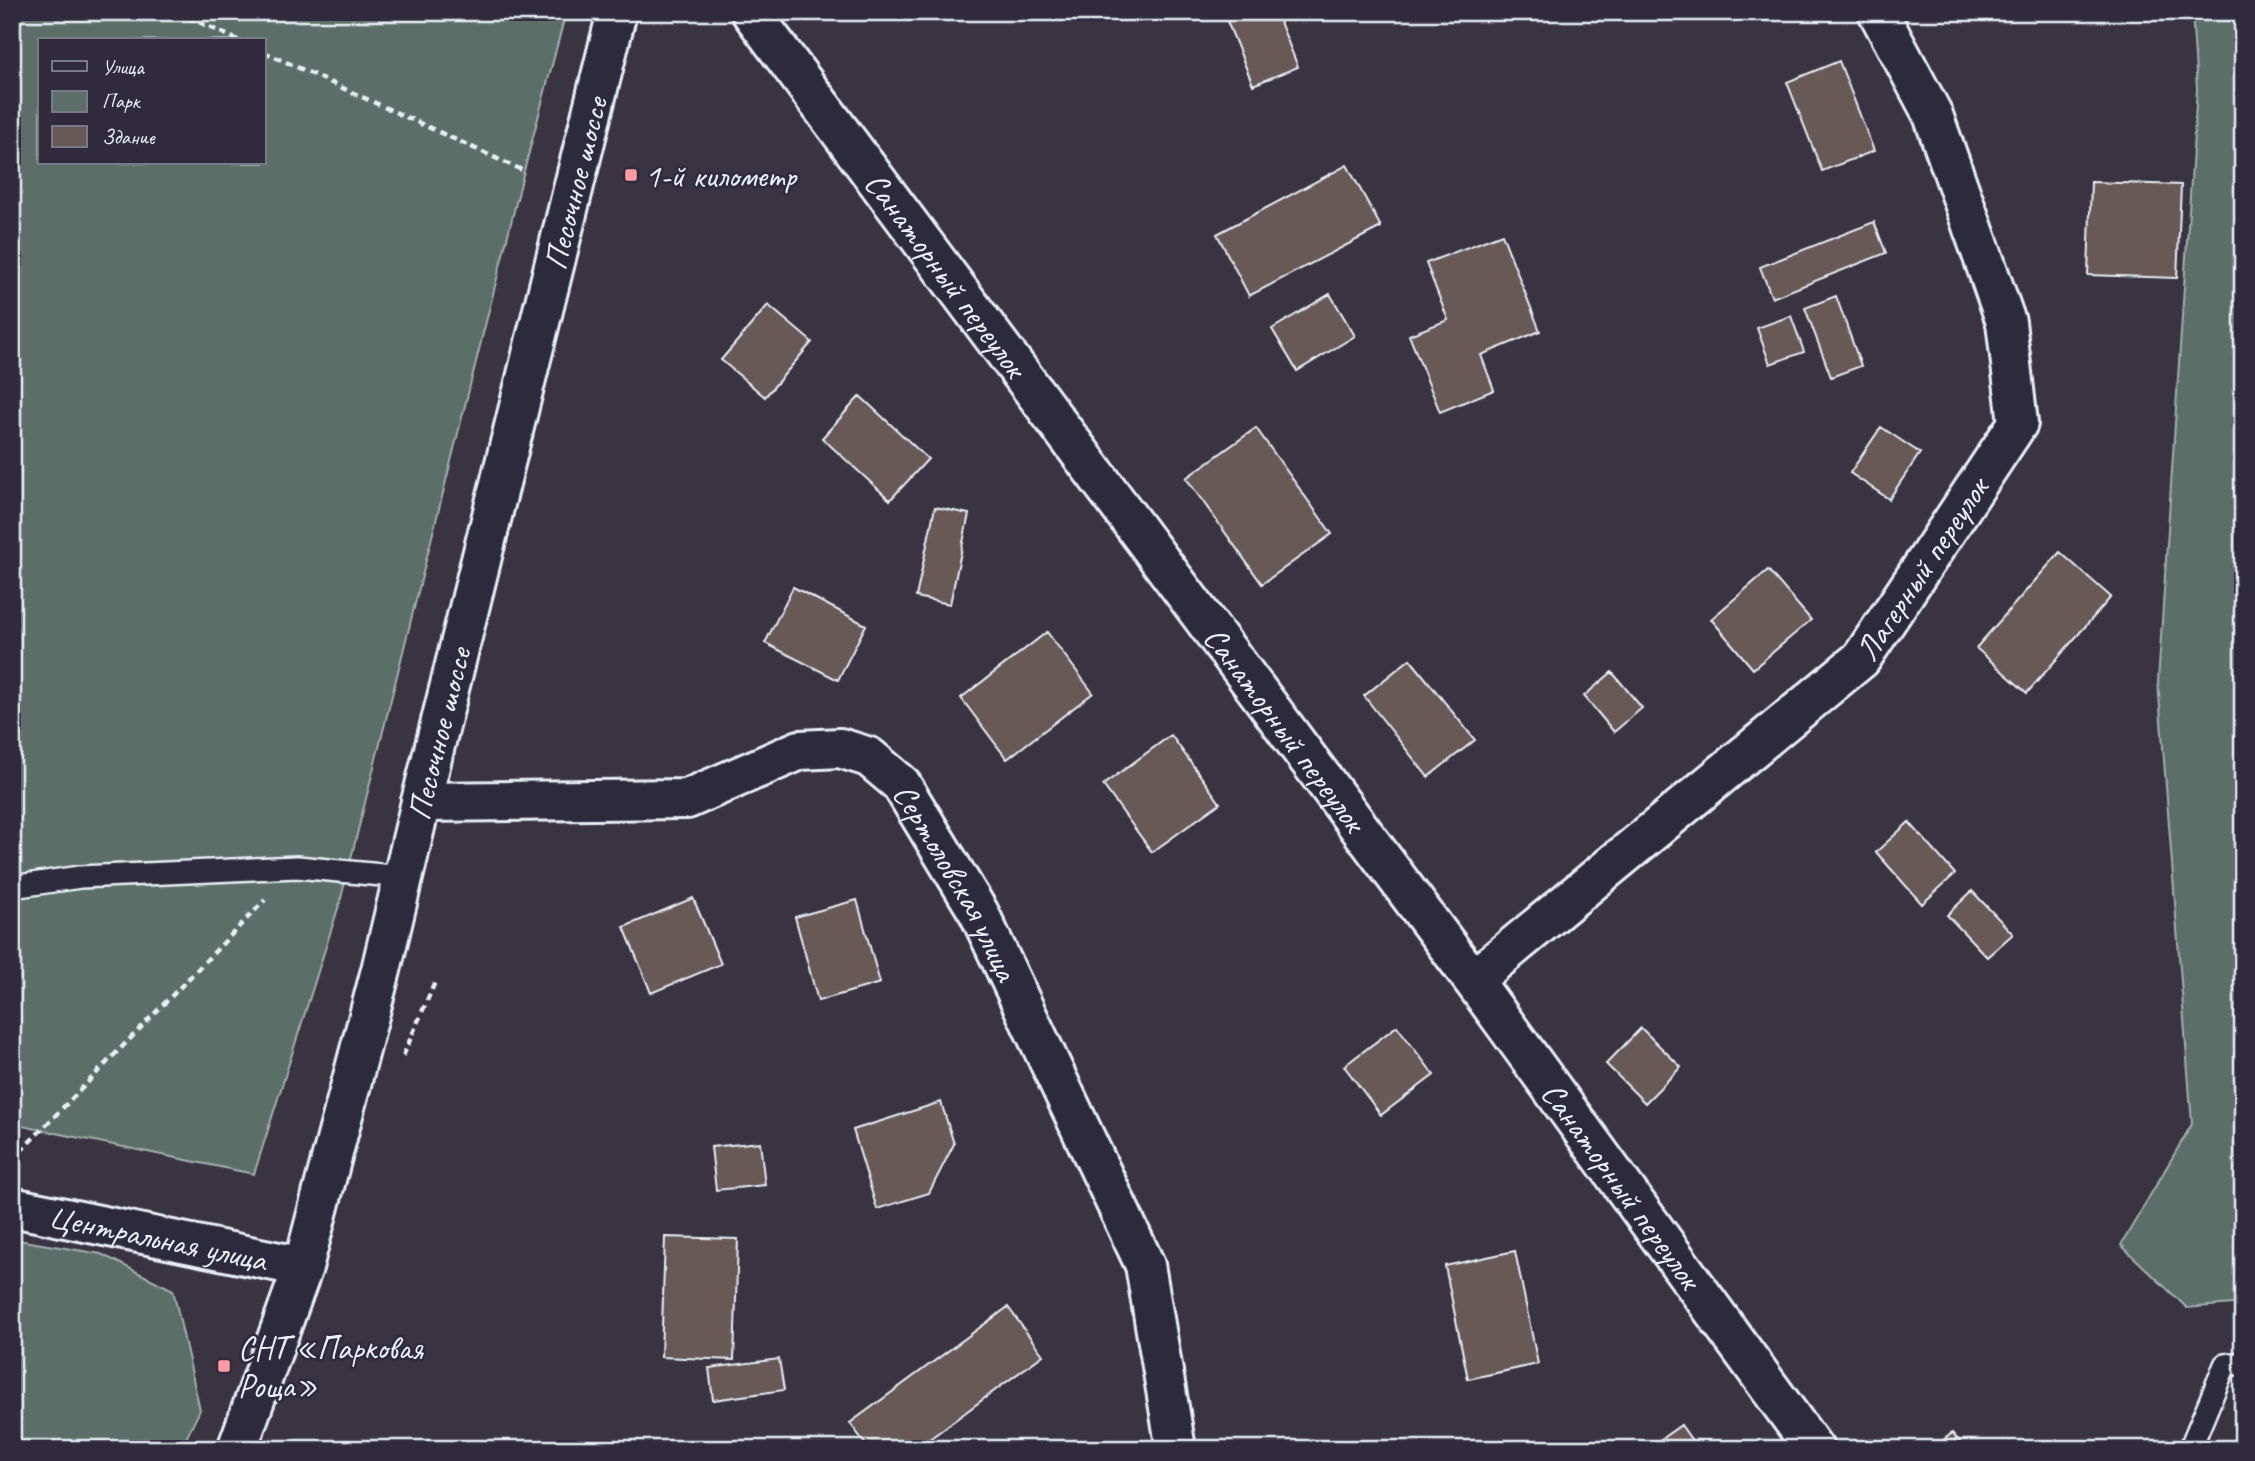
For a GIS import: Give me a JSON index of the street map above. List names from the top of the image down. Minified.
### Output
{"streets":{"street":["Песочное шоссе","Санаторный переулок","Лагерный переулок","Сертоловская улица","Центральная улица"]},"crossings":[["Песочное шоссе","Сертоловская улица"],["Песочное шоссе","Центральная улица"],["Санаторный переулок","Лагерный переулок"]],"places":{"transit":["1-й километр","СНТ «Парковая Роща»"]},"legend":["Улица","Парк","Здание"]}
